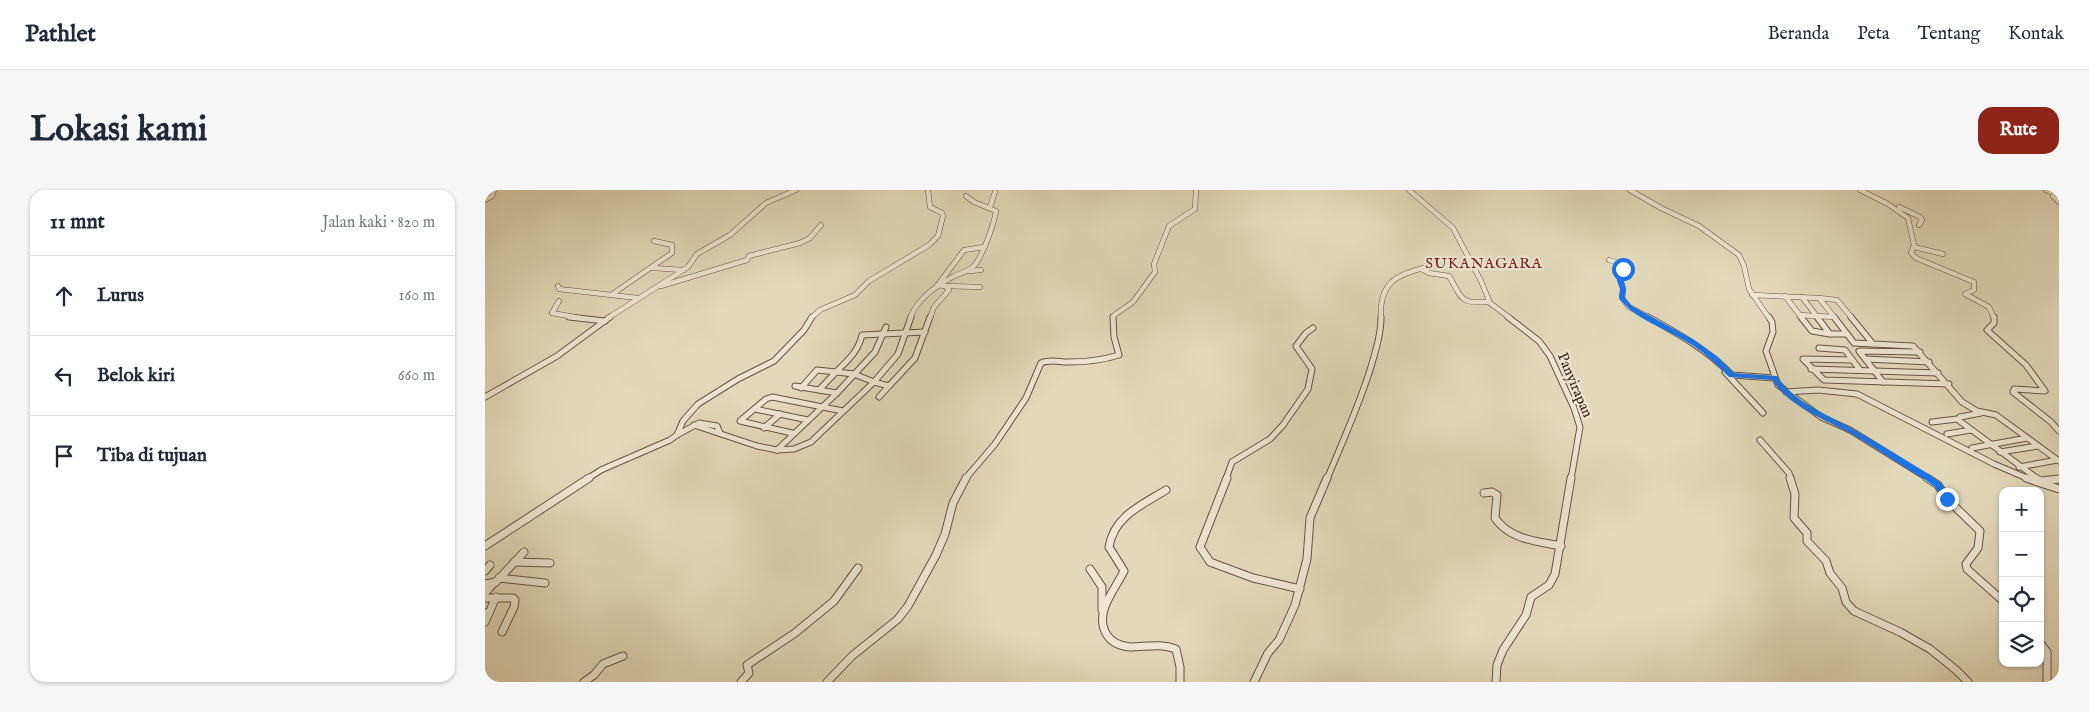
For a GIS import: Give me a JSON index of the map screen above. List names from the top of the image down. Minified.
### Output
{"streets":{"street":["Panyirapan"]},"districts":["SUKANAGARA"],"page":{"header":"Pathlet","nav":["Beranda","Peta","Tentang","Kontak"],"buttons":"Rute","title":"Lokasi kami","heading":["11 mnt","Jalan kaki · 820 m"],"list":[["Lurus","160 m"],["Belok kiri","660 m"],"Tiba di tujuan"],"map_buttons":["+","−"]}}
